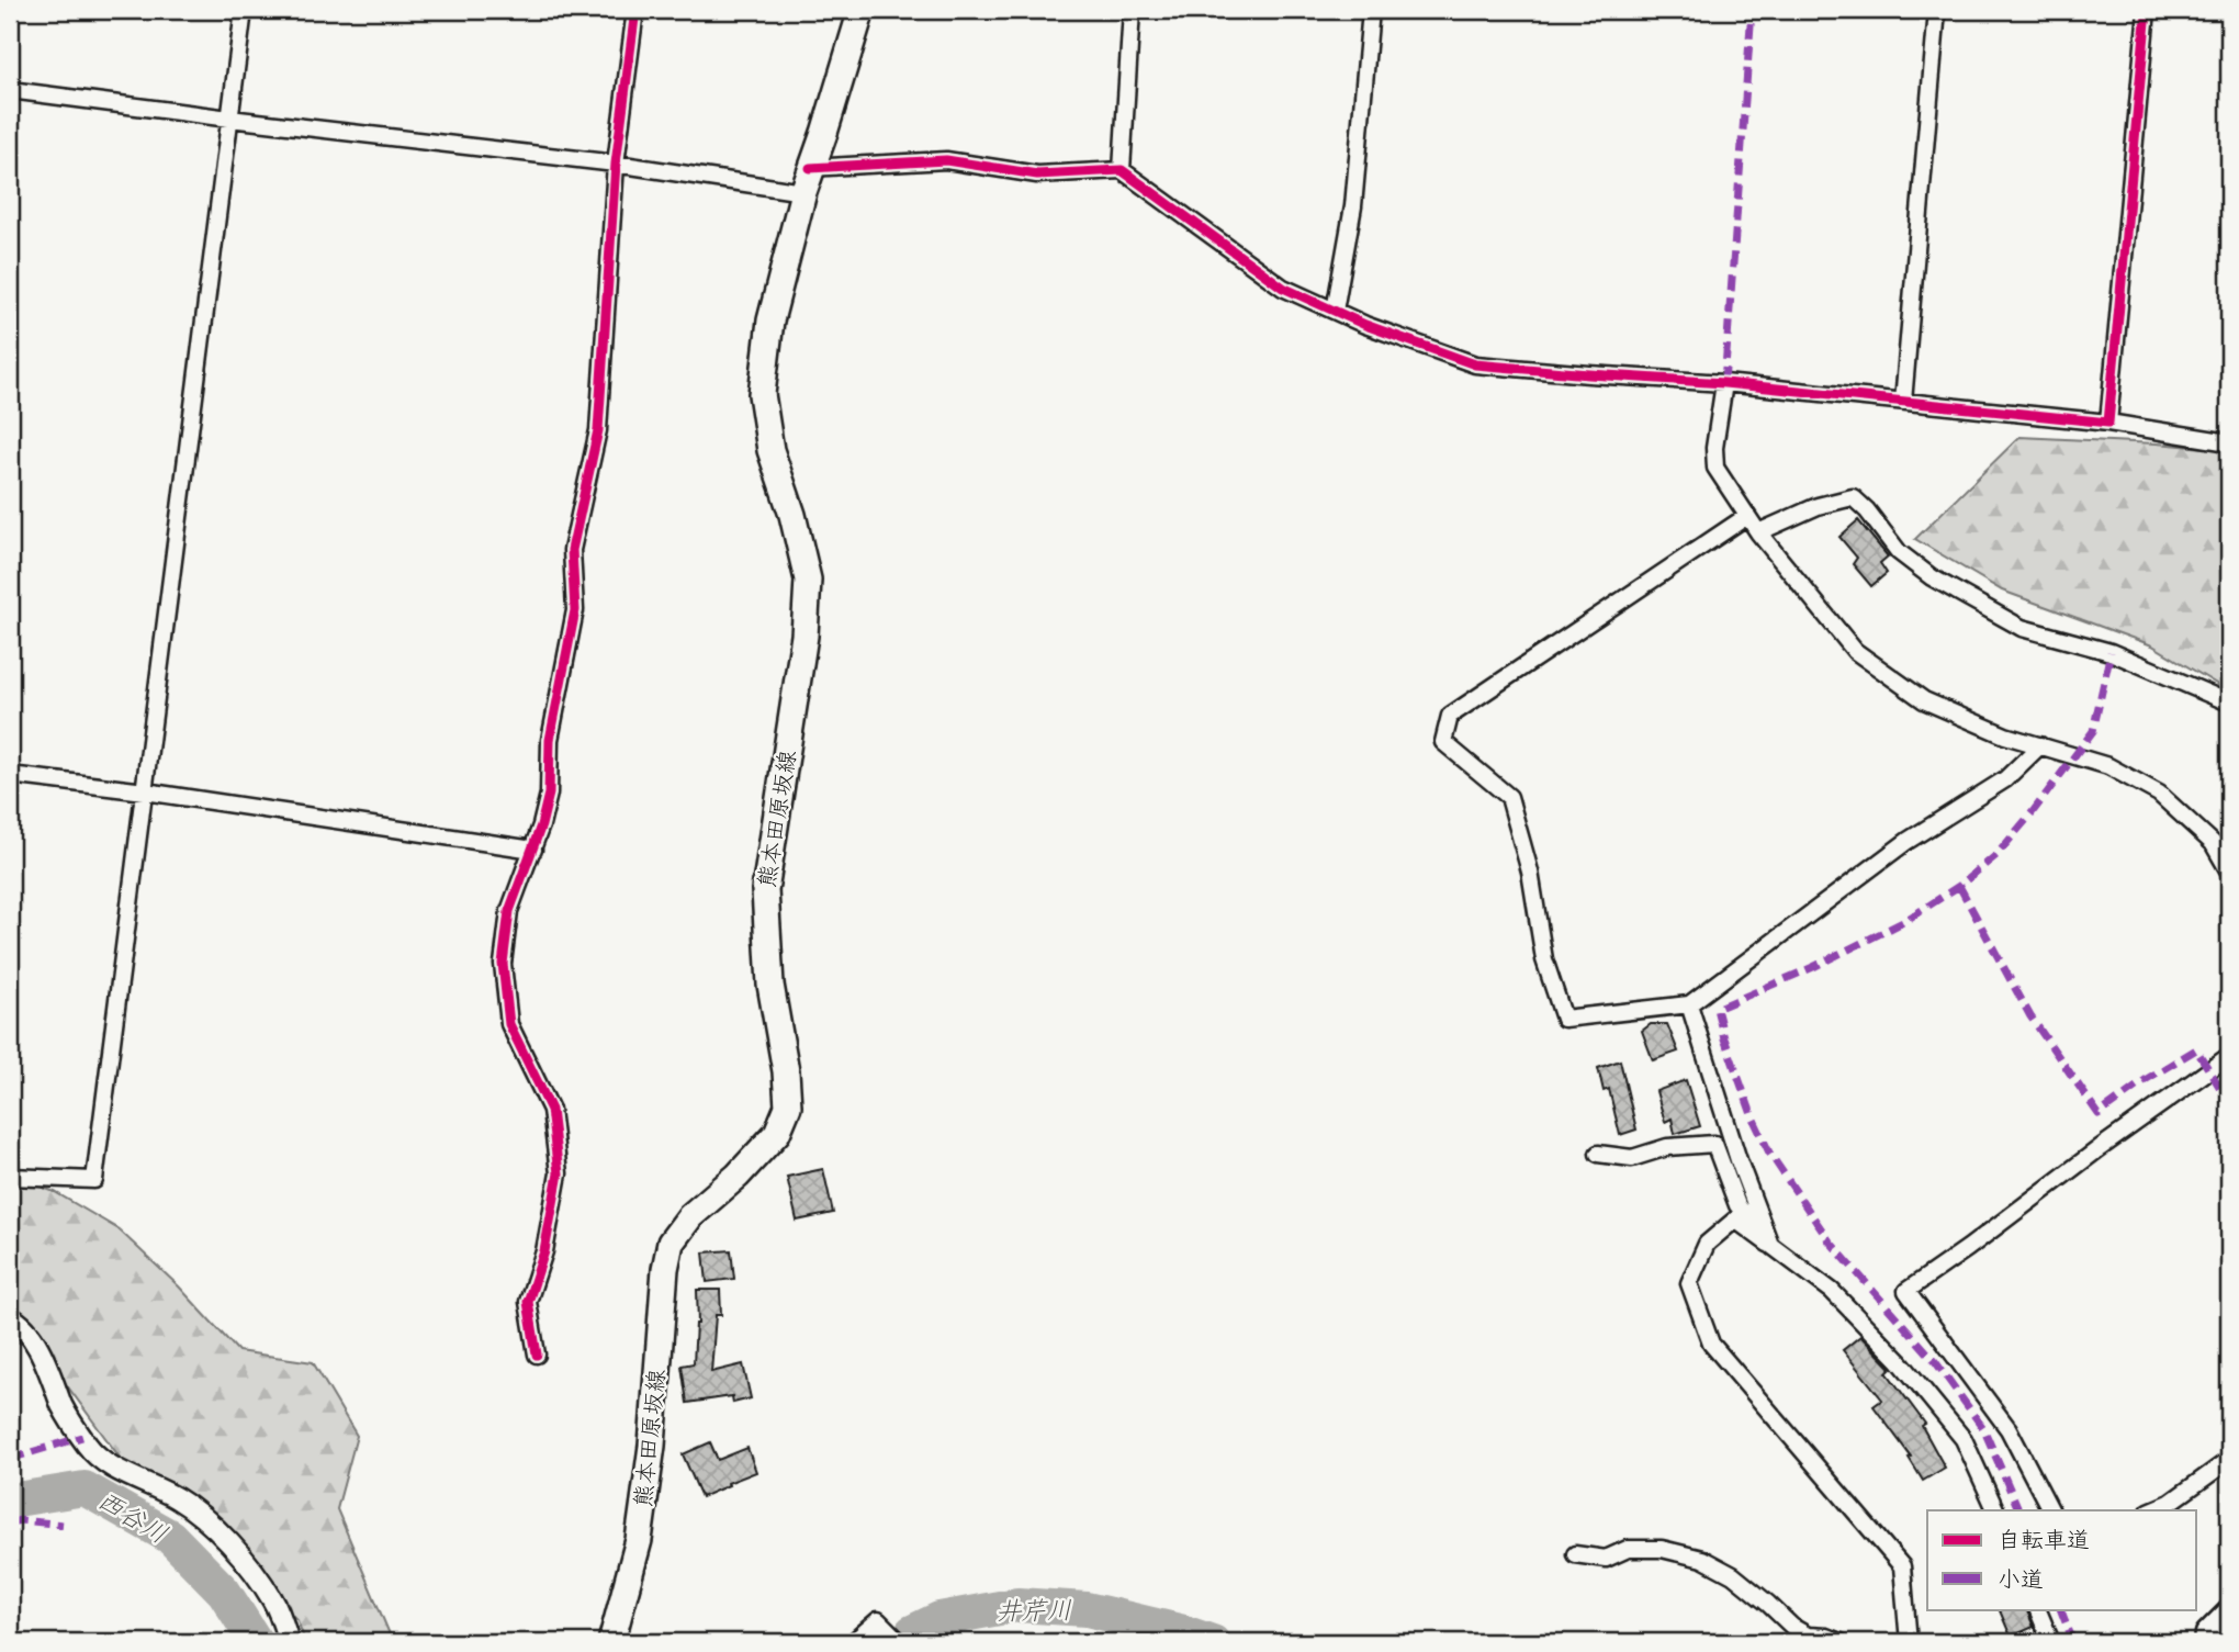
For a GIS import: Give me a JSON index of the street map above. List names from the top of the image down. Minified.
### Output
{"streets":{"main road":["熊本田原坂線"]},"water":["西谷川","井芹川"],"legend":["自転車道","小道"]}
